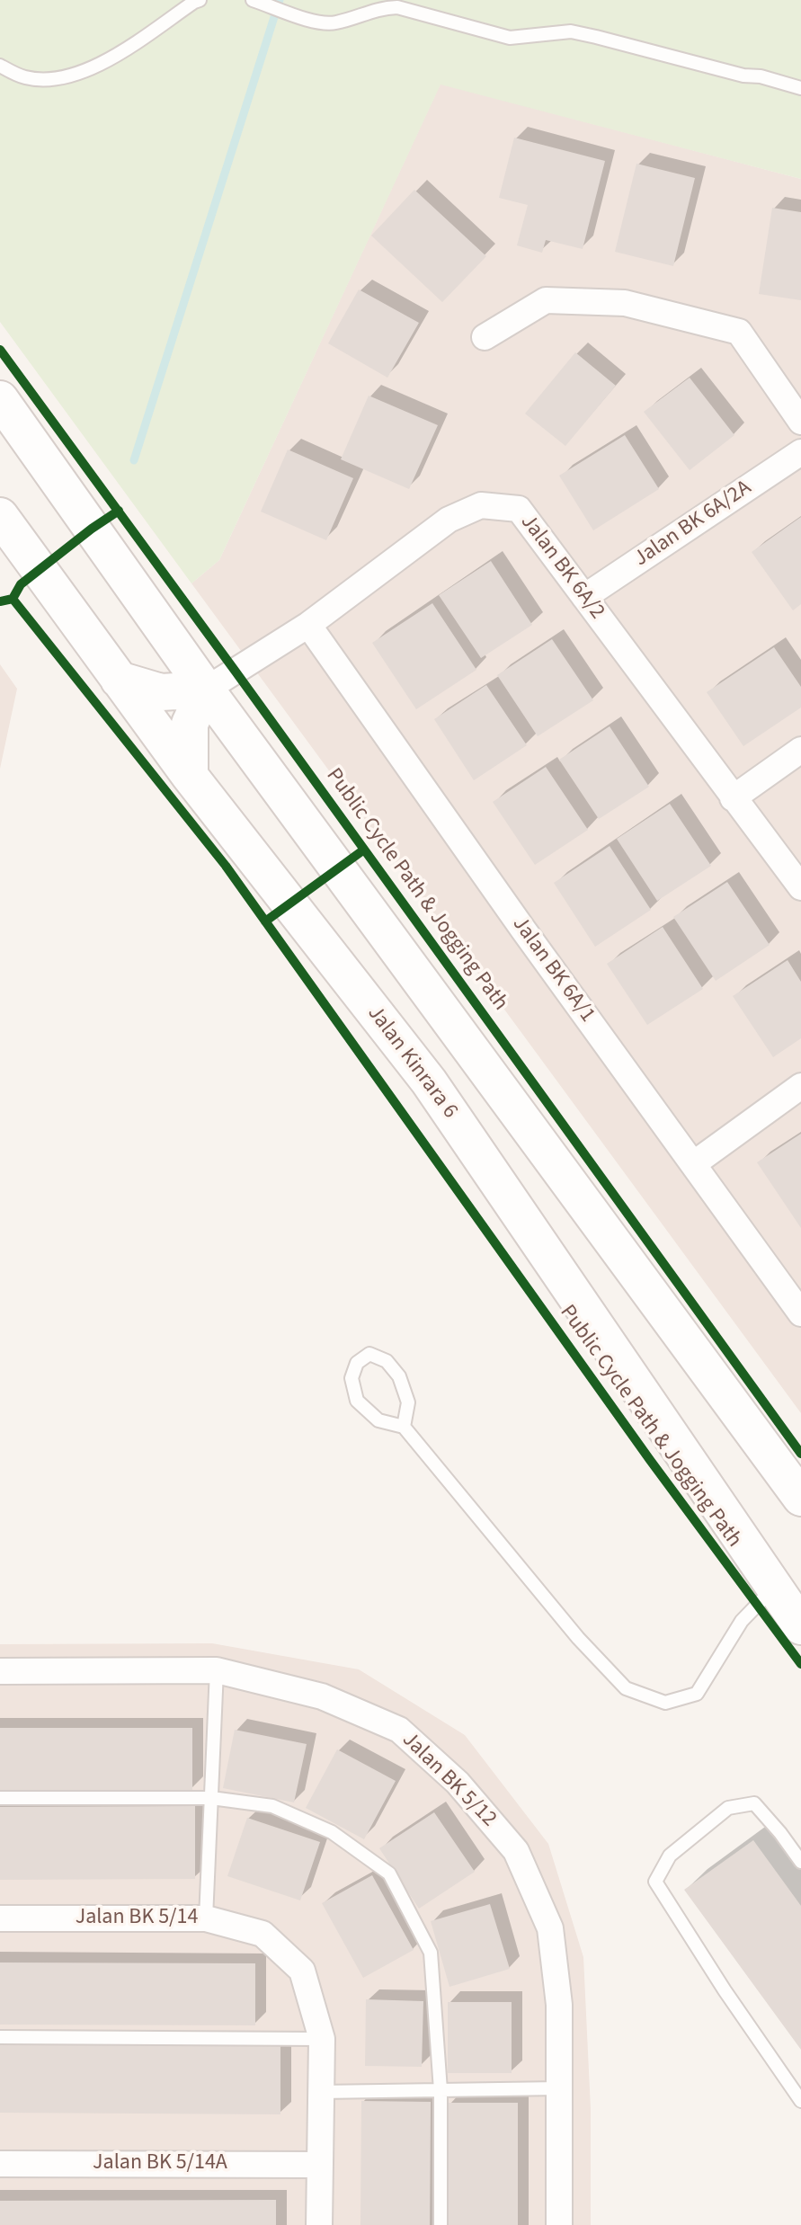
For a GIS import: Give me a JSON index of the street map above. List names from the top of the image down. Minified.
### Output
{"streets":{"main road":["Jalan Kinrara 6"],"street":["Jalan BK 6A/2A","Jalan BK 6A/2","Jalan BK 6A/1","Jalan BK 5/12","Jalan BK 5/14","Jalan BK 5/14A"],"cycle path":["Public Cycle Path & Jogging Path"]},"crossings":[["Jalan BK 6A/2A","Jalan BK 6A/2"],["Jalan BK 6A/2","Jalan BK 6A/1"],["Jalan BK 5/14","Jalan BK 5/14A"]]}
